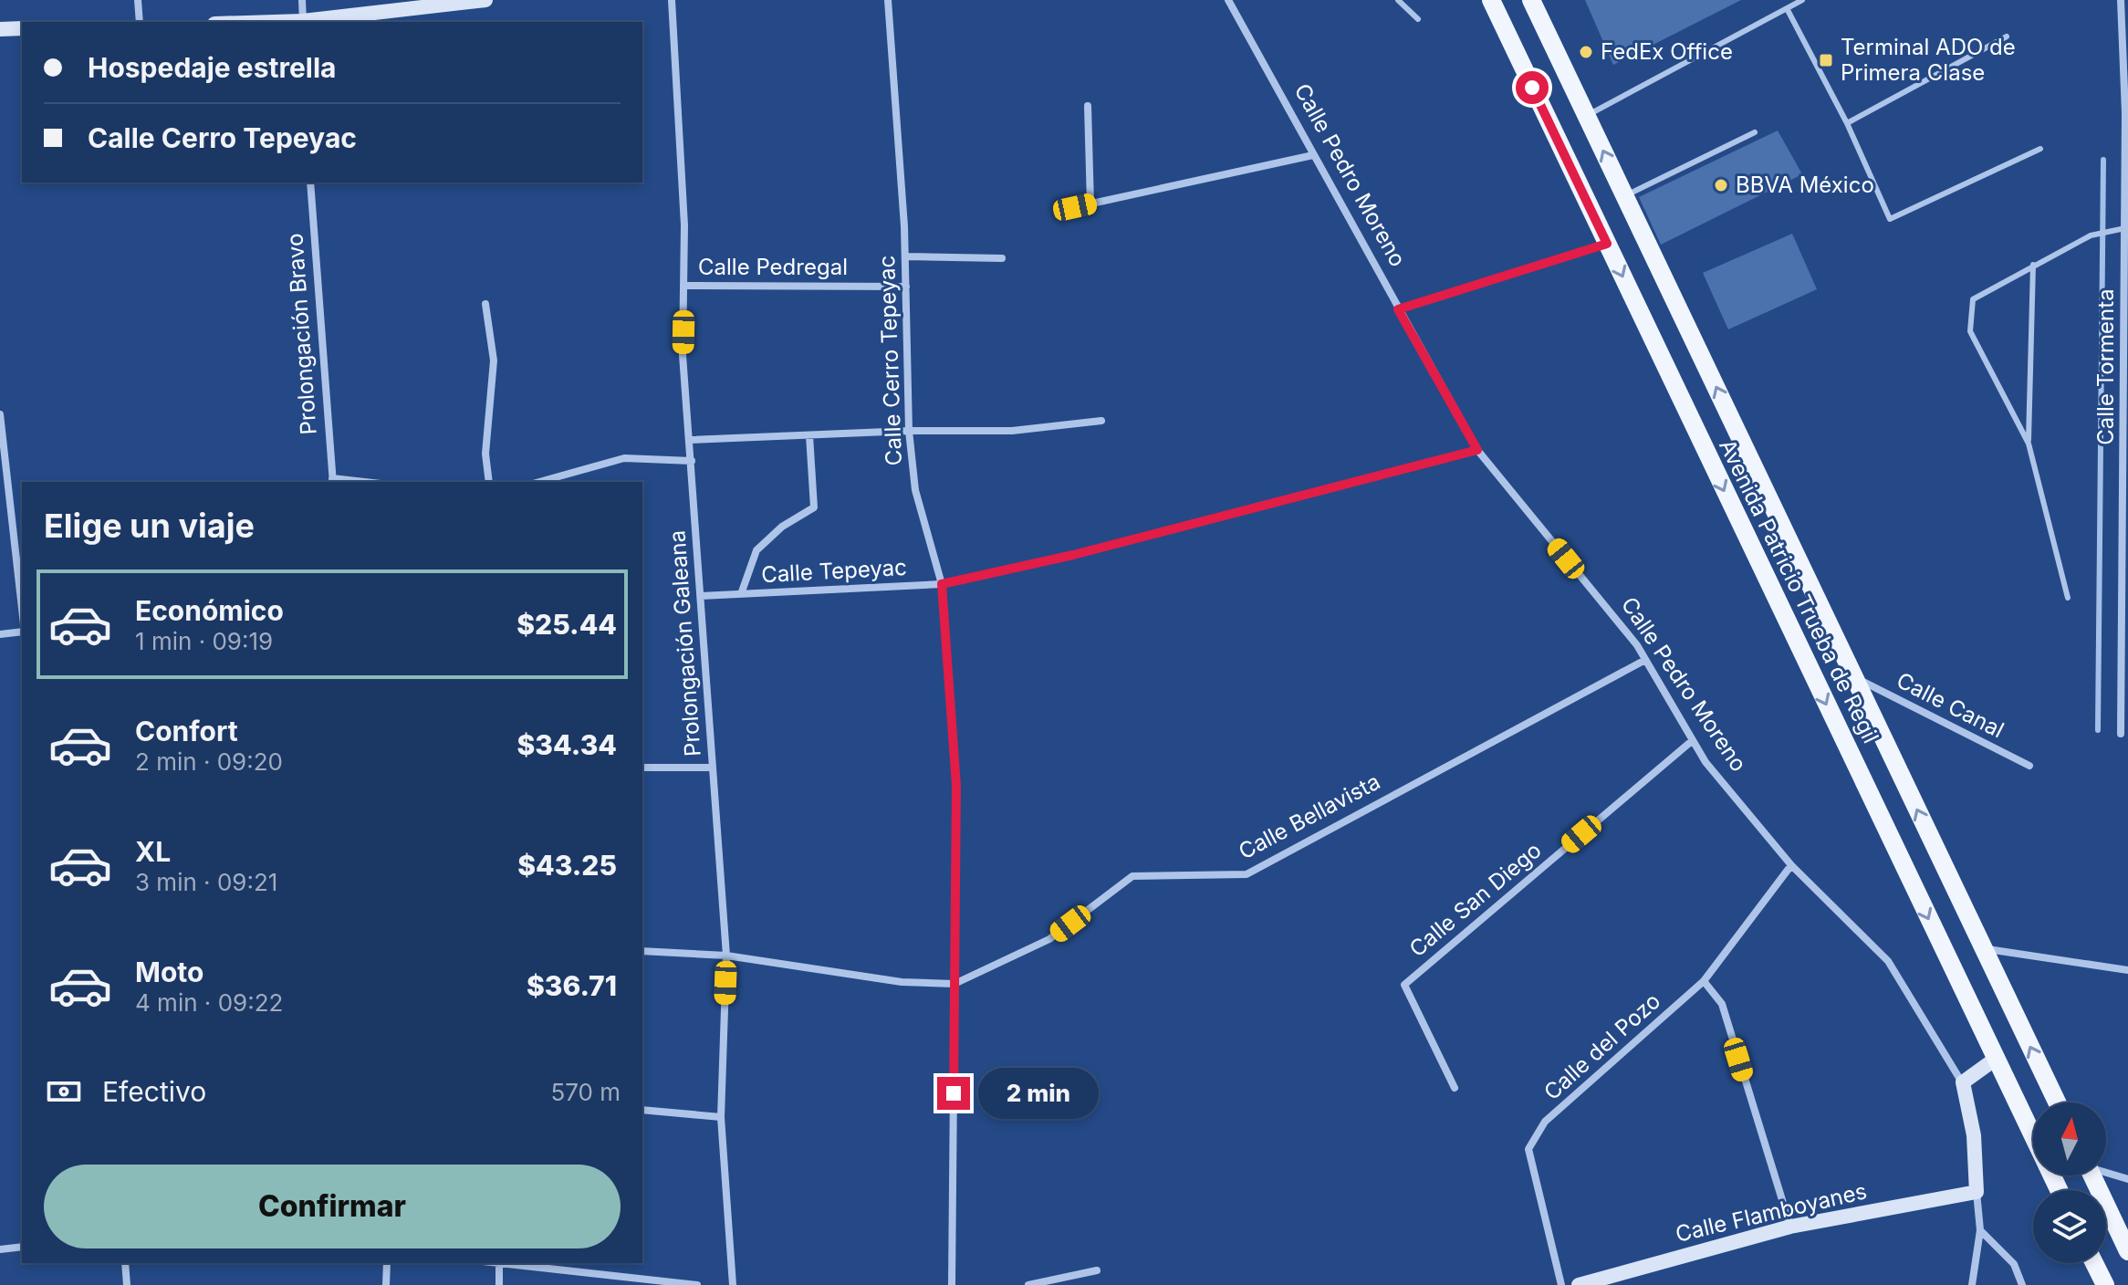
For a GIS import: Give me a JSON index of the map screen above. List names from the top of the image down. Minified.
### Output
{"streets":{"main road":["Avenida Patricio Trueba de Regil"],"street":["Calle Pedro Moreno","Calle Pedregal","Prolongación Bravo","Calle Cerro Tepeyac","Calle Tormenta","Calle Tepeyac","Prolongación Galeana","Calle Canal","Calle Bellavista","Calle San Diego","Calle del Pozo","Calle Flamboyanes"]},"crossings":[["Calle Pedro Moreno","Calle Tepeyac"],["Calle Pedro Moreno","Calle Bellavista"],["Calle Pedro Moreno","Calle San Diego"],["Calle Pedro Moreno","Calle del Pozo"],["Calle Pedro Moreno","Calle Flamboyanes"],["Calle Pedregal","Calle Cerro Tepeyac"],["Calle Pedregal","Prolongación Galeana"],["Calle Cerro Tepeyac","Calle Tepeyac"],["Calle Cerro Tepeyac","Calle Bellavista"],["Calle Tepeyac","Prolongación Galeana"],["Avenida Patricio Trueba de Regil","Calle Canal"],["Prolongación Galeana","Calle Bellavista"]],"places":{"other":["FedEx Office","BBVA México"],"transit":["Terminal ADO de Primera Clase"]},"north":"top","page":{"banner":["Hospedaje estrella","Calle Cerro Tepeyac"],"heading":"Elige un viaje","list":[{"name":"Económico","note":"1 min · 09:19","value":"$25.44"},{"name":"Confort","note":"2 min · 09:20","value":"$34.34"},{"name":"XL","note":"3 min · 09:21","value":"$43.25"},{"name":"Moto","note":"4 min · 09:22","value":"$36.71"}],"pay":["Efectivo","570 m"],"bubble":"2 min","buttons":"Confirmar"}}
